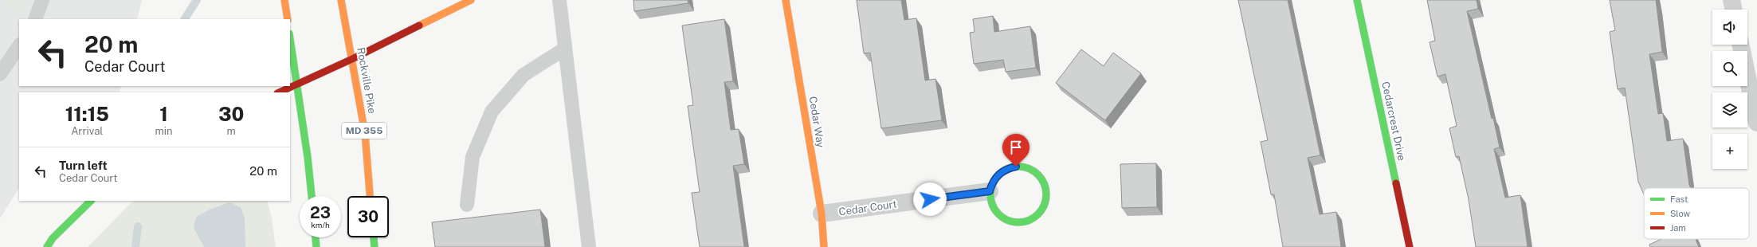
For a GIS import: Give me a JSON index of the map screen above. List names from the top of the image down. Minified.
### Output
{"streets":{"street":["Rockville Pike","Cedarcrest Drive","Cedar Way","MD 355","Cedar Court"]},"crossings":[["Cedar Way","Cedar Court"]],"legend":["Fast","Slow","Jam"],"page":{"map_buttons":"+","turn":["20 m","Cedar Court"],"eta":["11:15","Arrival","1","min","30","m"],"list":[{"name":"Turn left","note":"Cedar Court","value":"20 m"}],"speed":"23 km/h","limit":"30"}}
